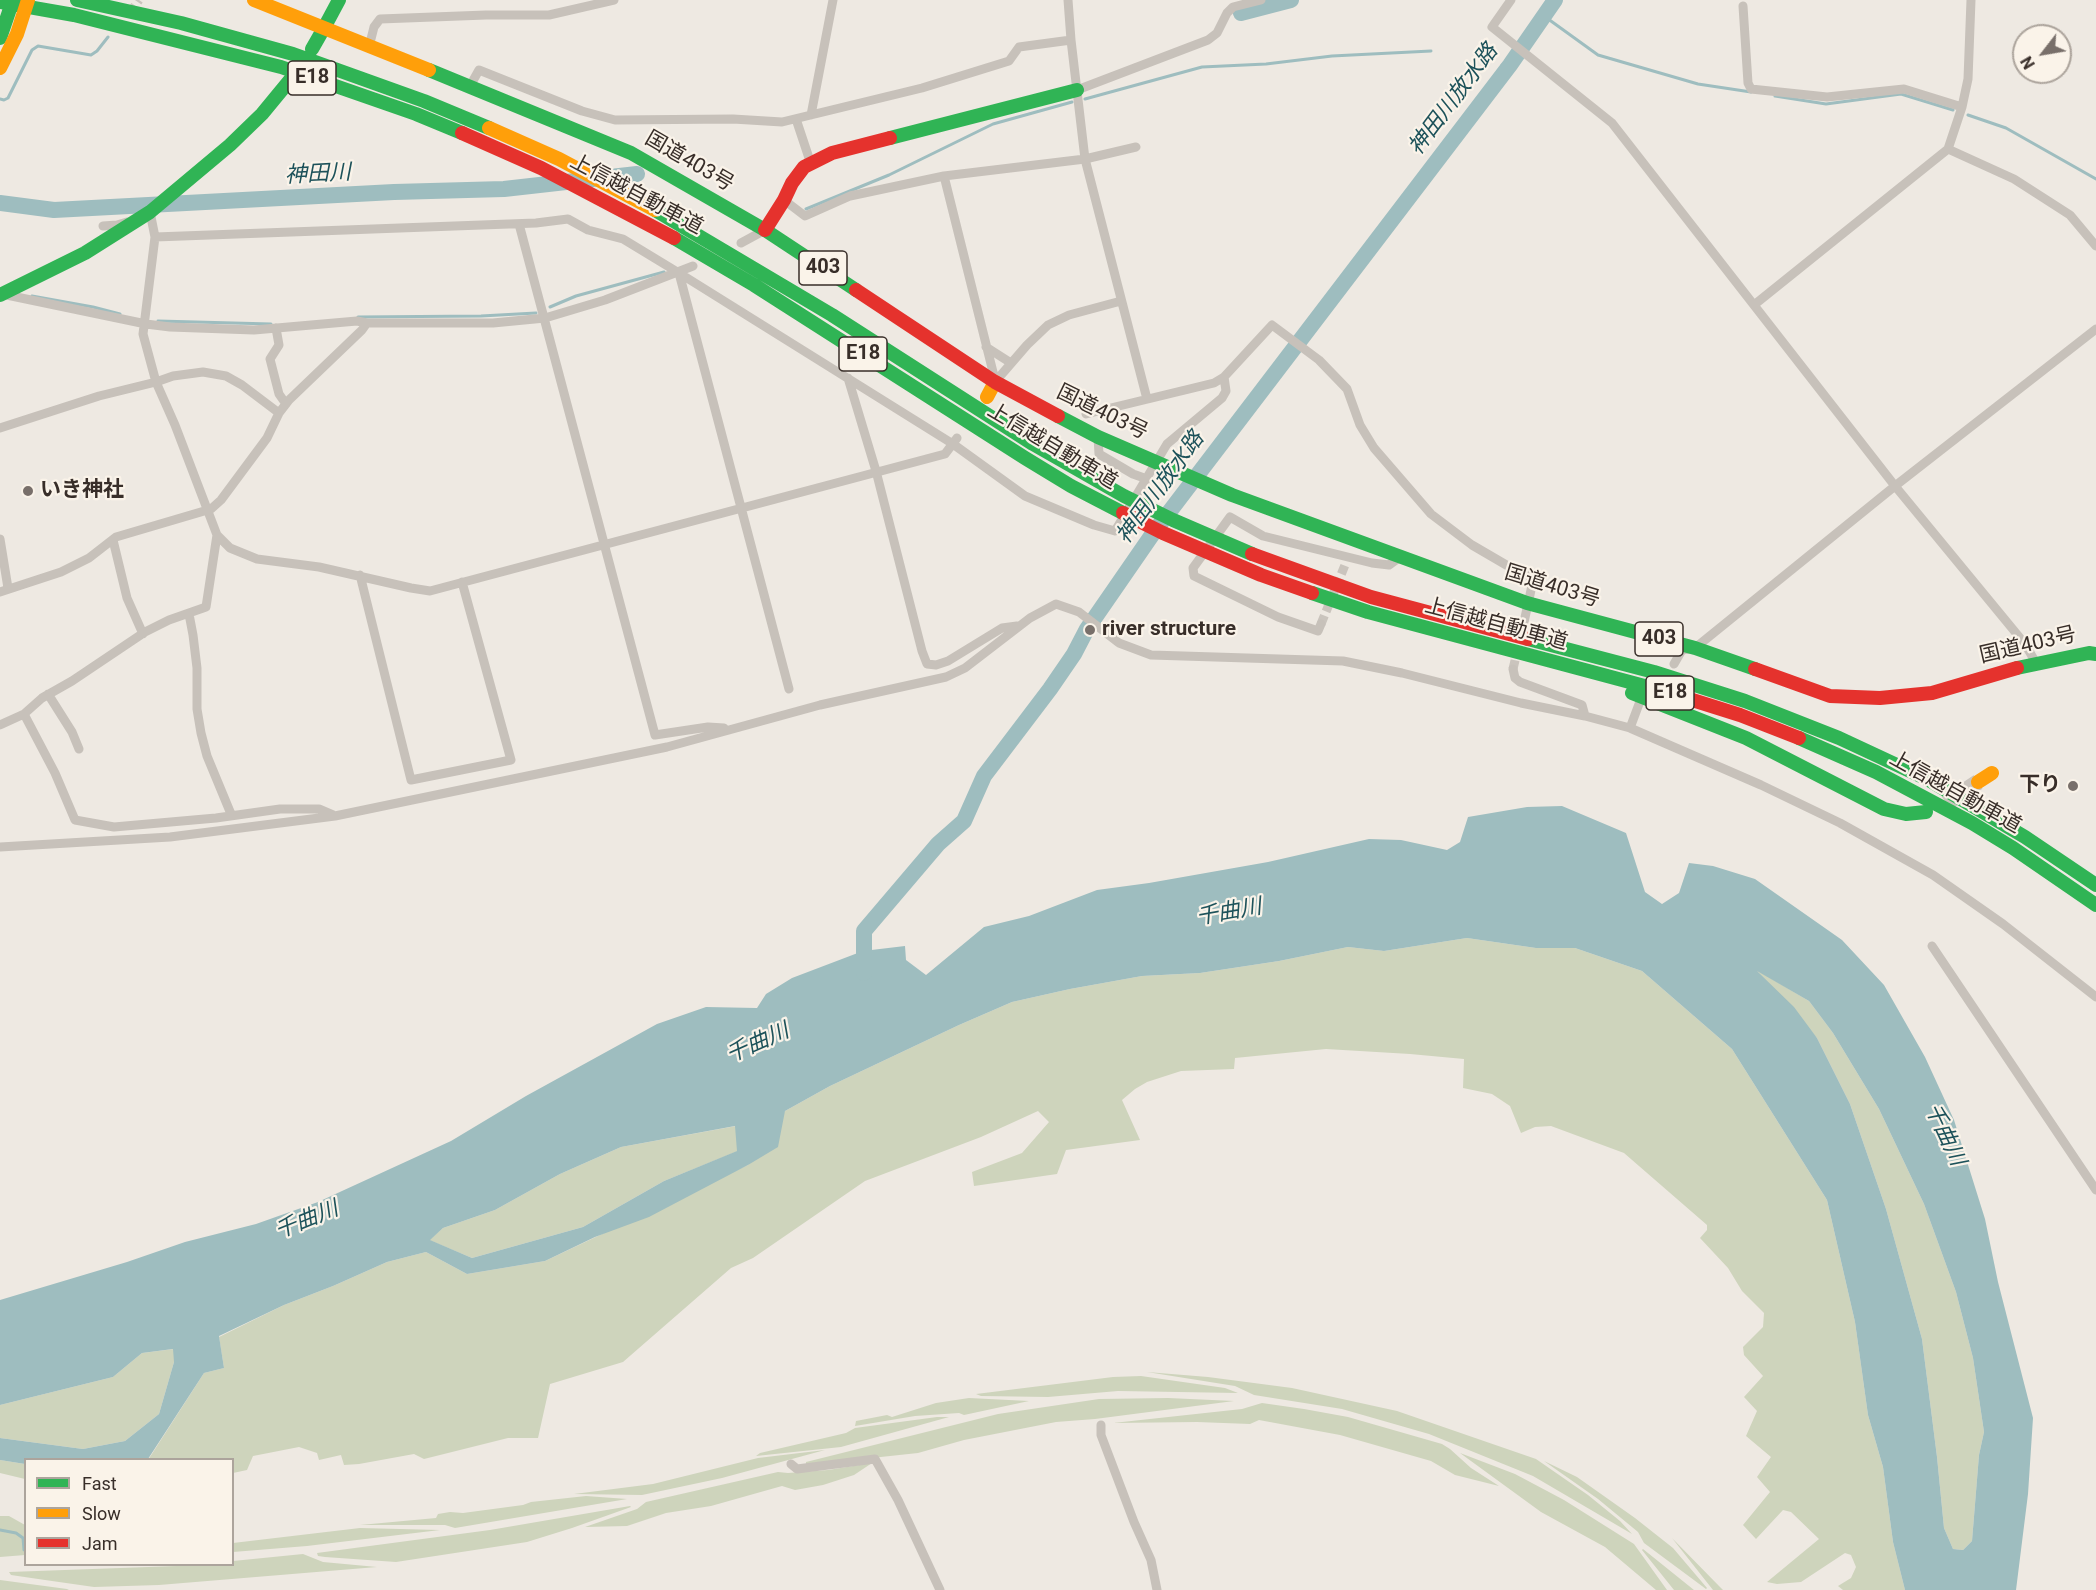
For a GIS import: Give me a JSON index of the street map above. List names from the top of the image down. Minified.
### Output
{"streets":{"main road":["E18","国道403号","上信越自動車道","403"]},"water":["神田川放水路","神田川","千曲川"],"places":["いき神社","river structure","下り"],"legend":["Fast","Slow","Jam"],"north":"bottom left"}
